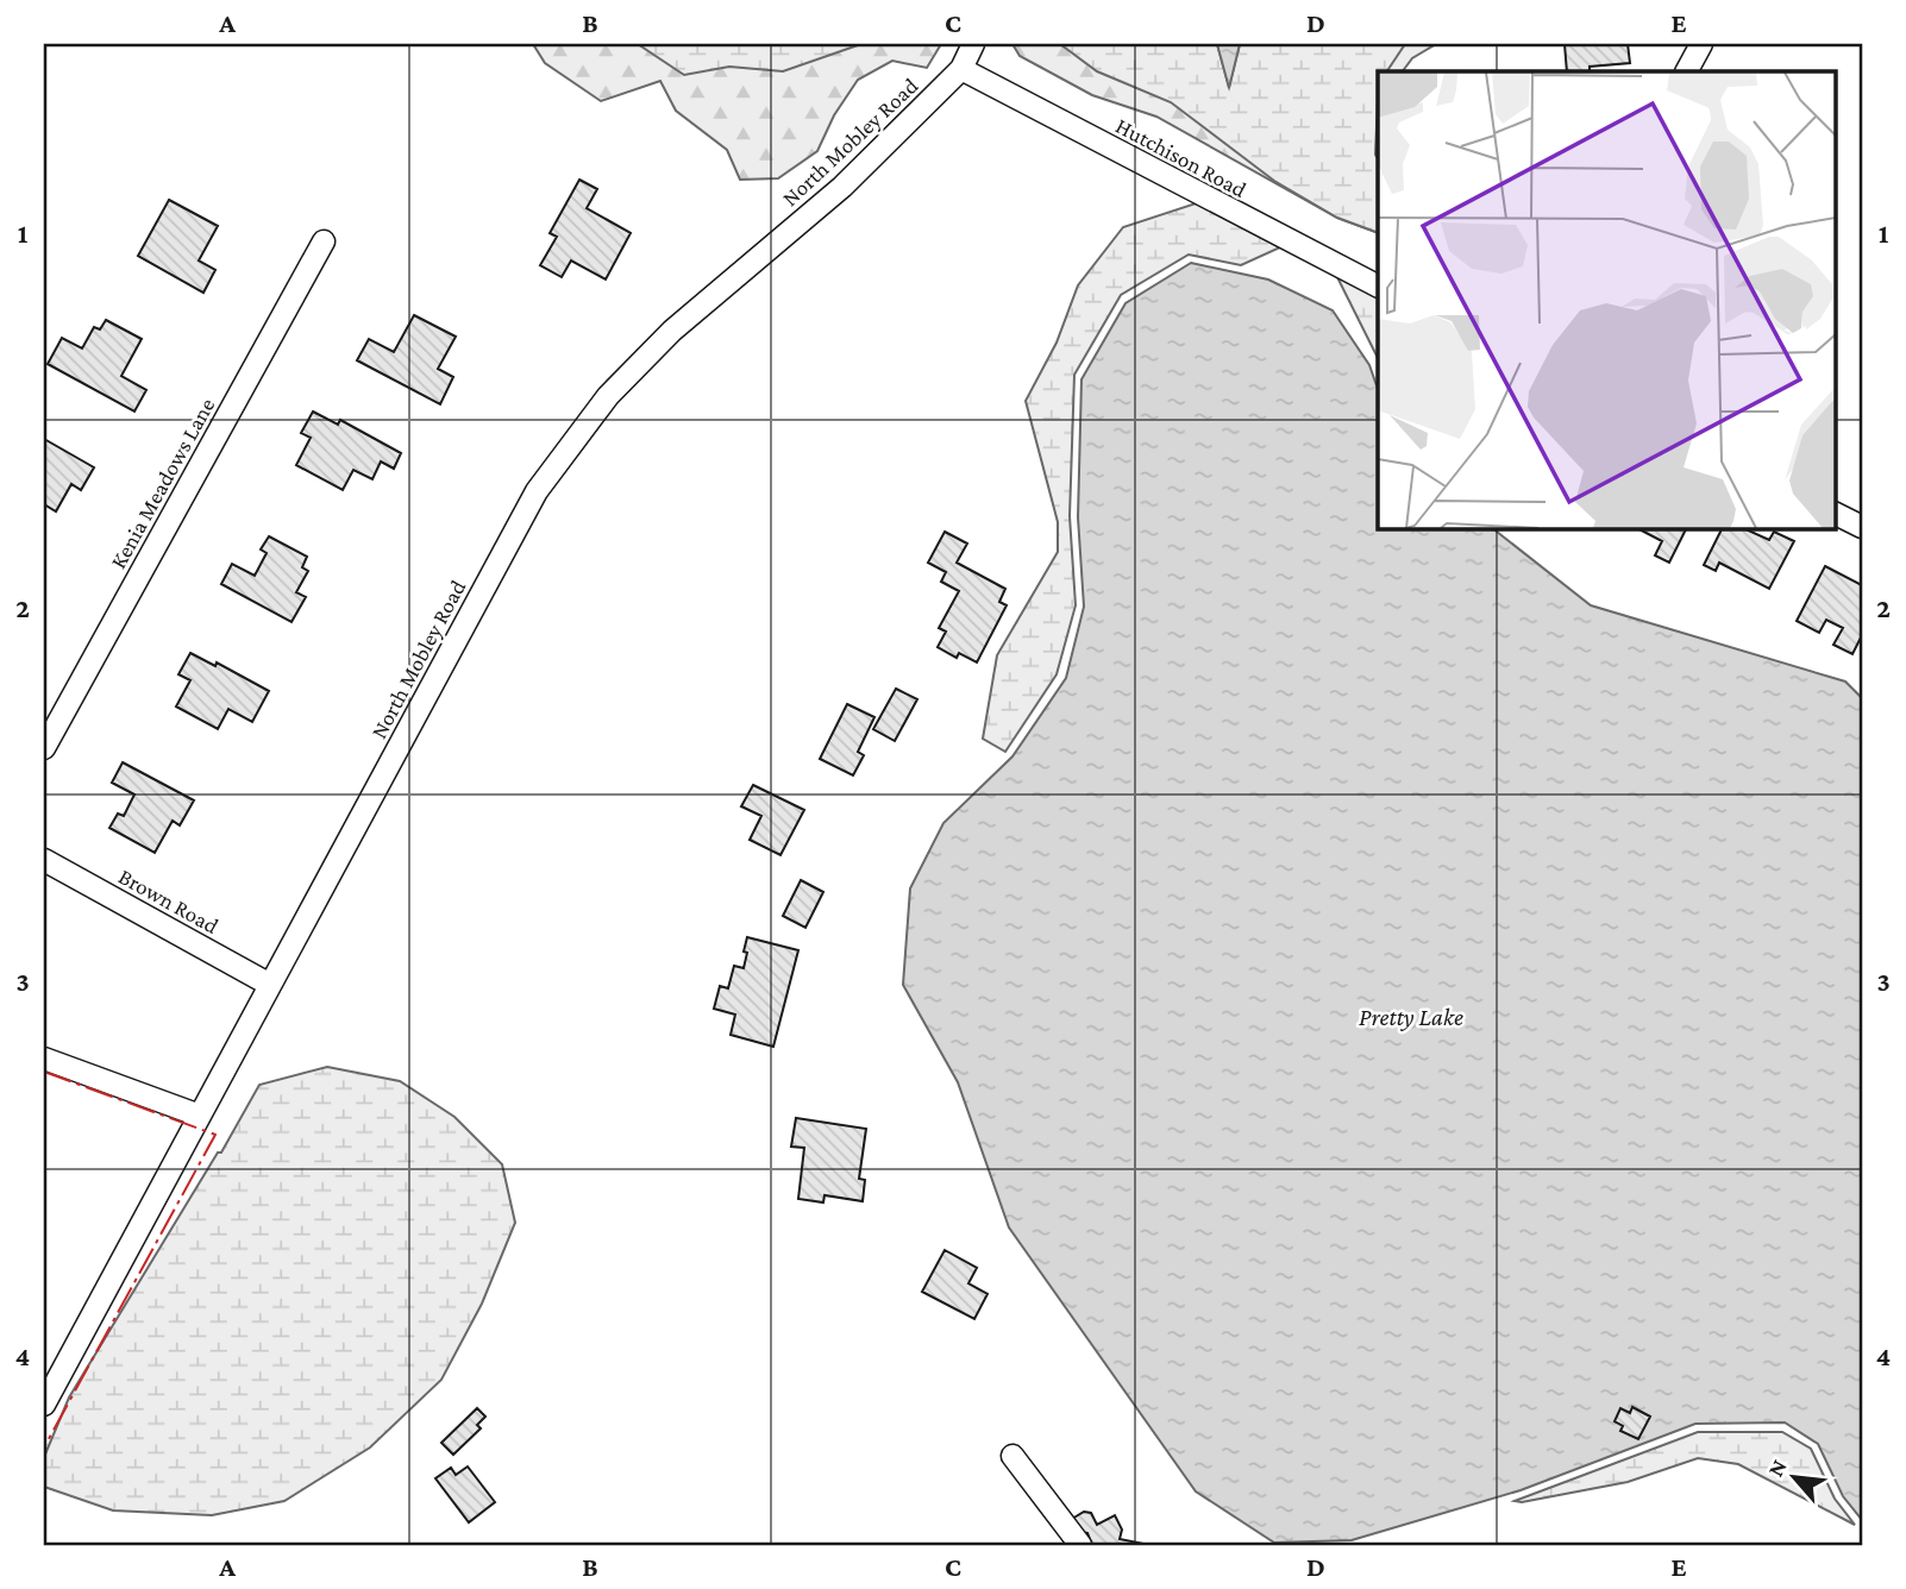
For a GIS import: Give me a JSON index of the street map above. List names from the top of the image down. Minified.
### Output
{"streets":{"street":["North Mobley Road","Hutchison Road","Kenia Meadows Lane","Brown Road"]},"crossings":[["North Mobley Road","Hutchison Road"],["North Mobley Road","Brown Road"]],"water":["Pretty Lake"],"north":"top left","grid":{"columns":["A","B","C","D","E"],"rows":["1","2","3","4"]}}
